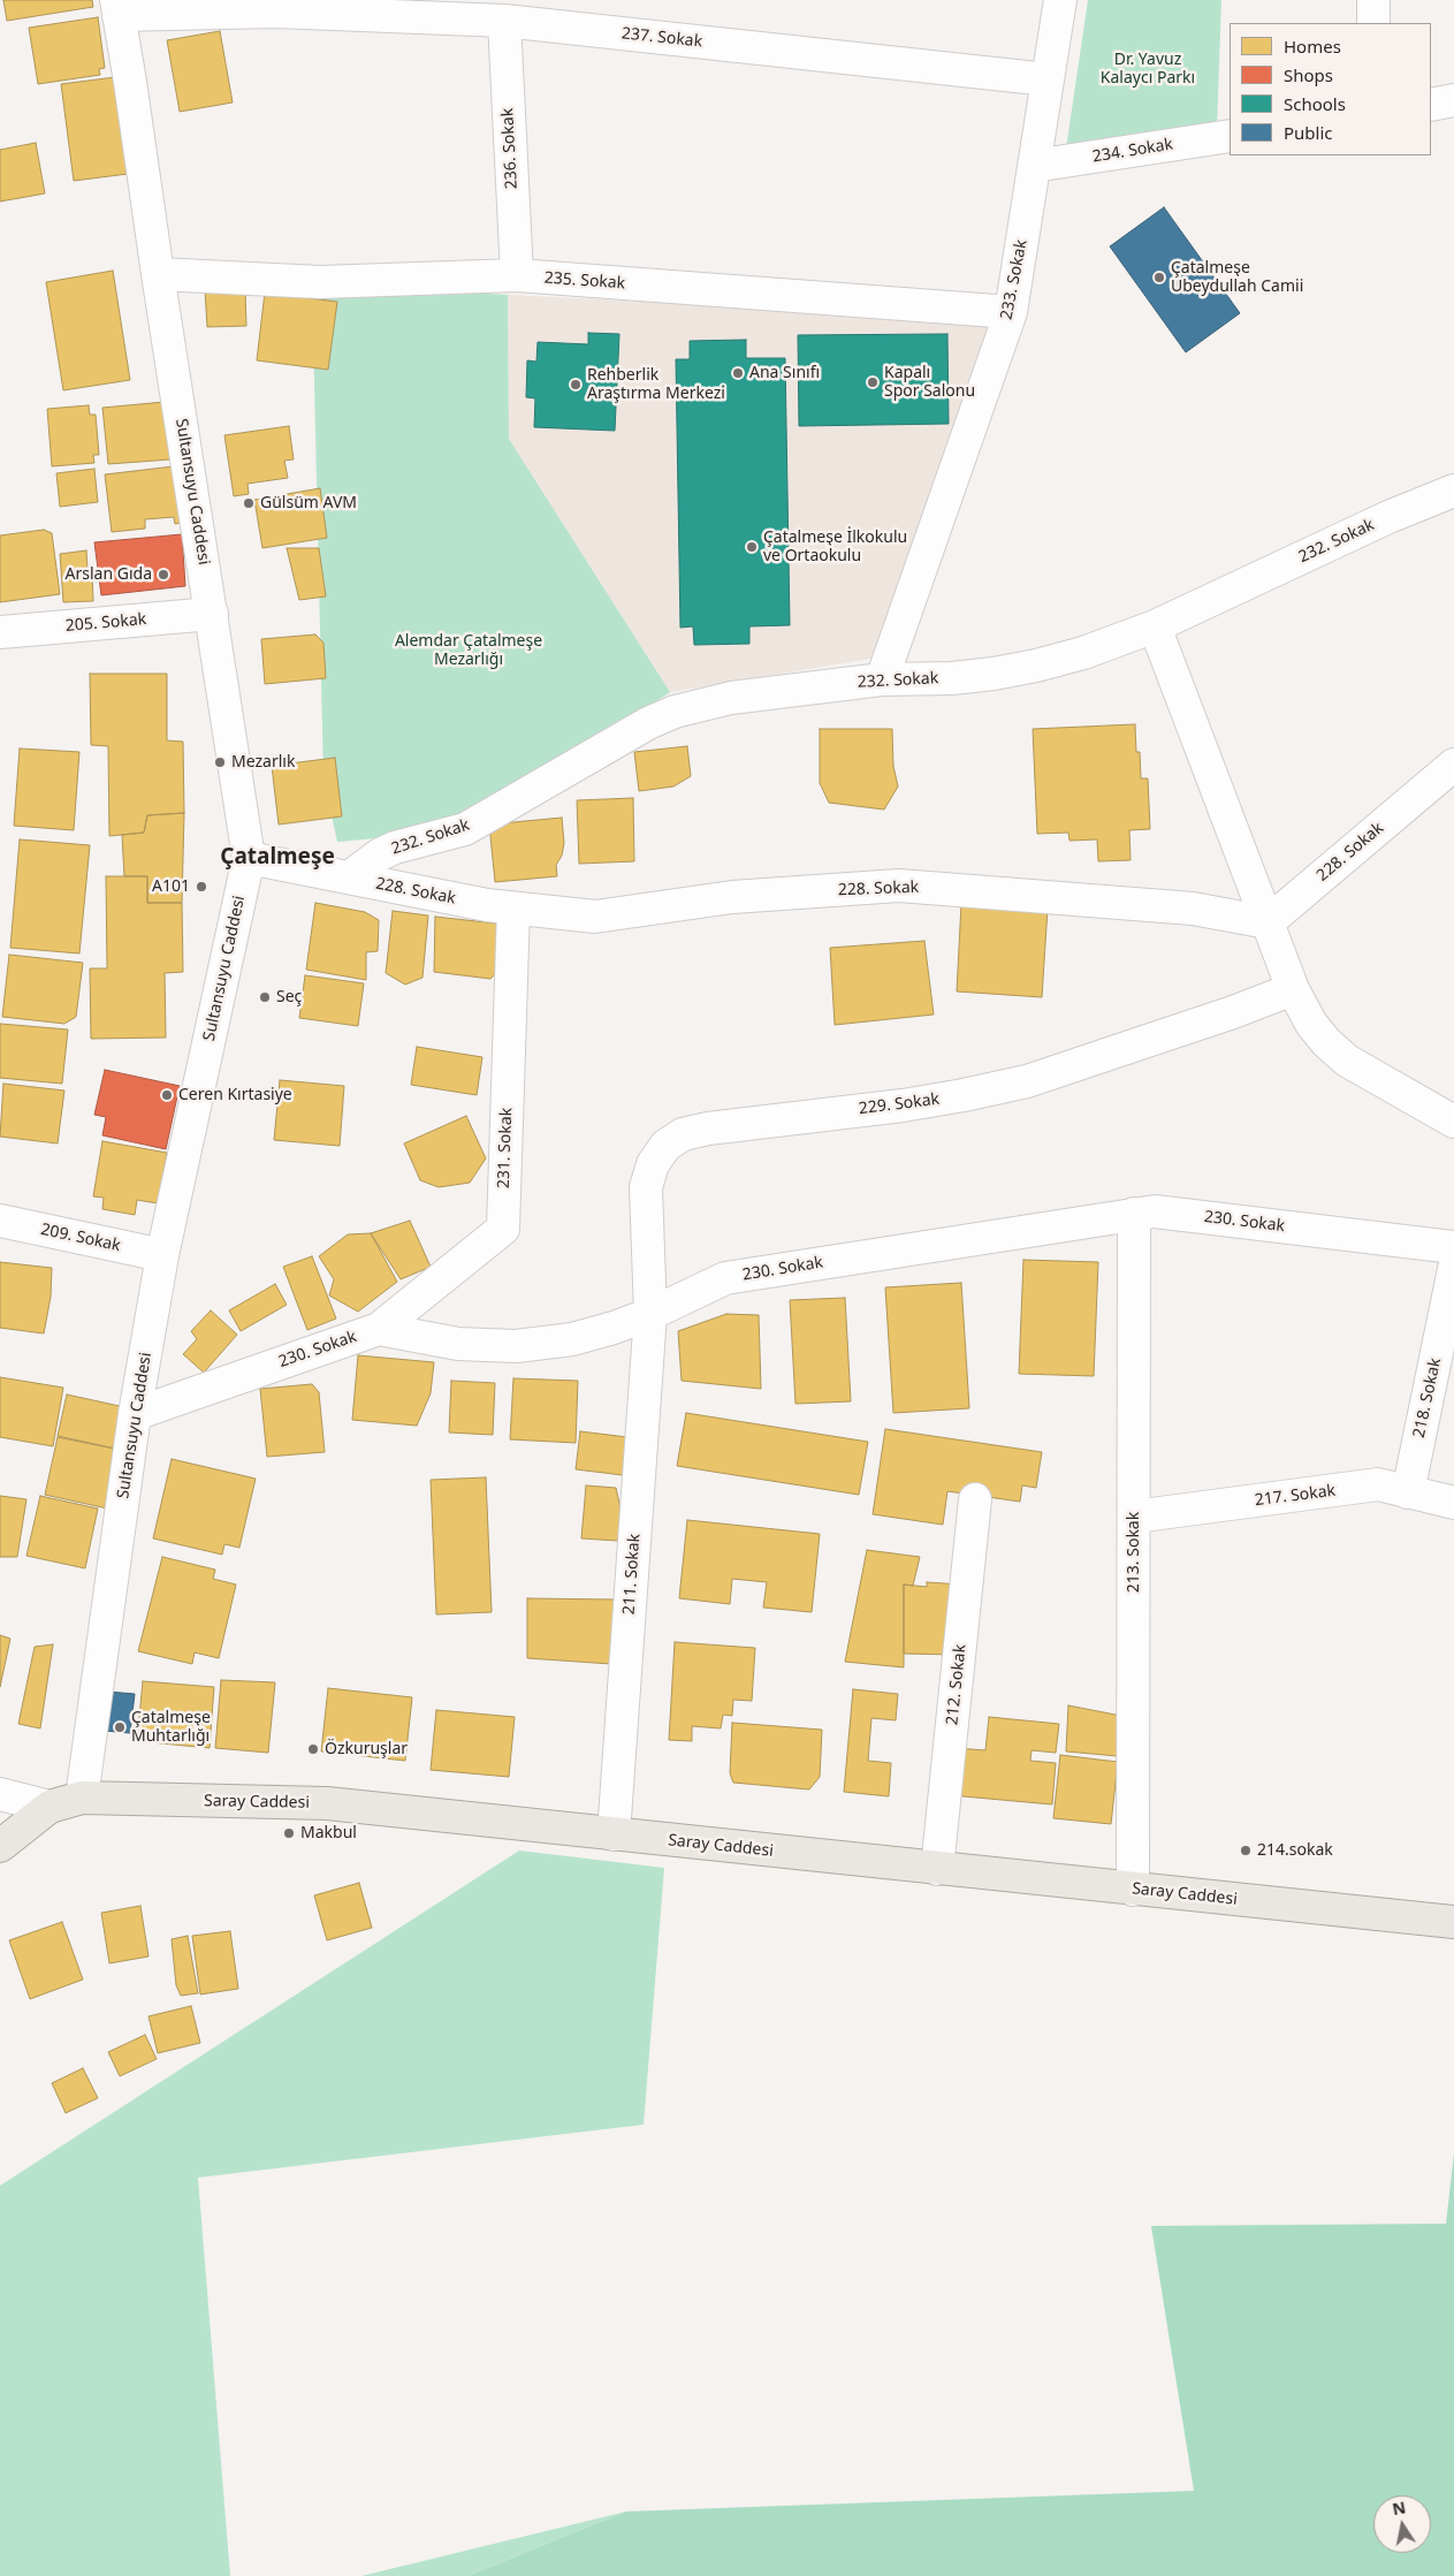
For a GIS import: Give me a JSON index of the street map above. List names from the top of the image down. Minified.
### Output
{"streets":{"main road":["Saray Caddesi"],"street":["237. Sokak","236. Sokak","234. Sokak","233. Sokak","235. Sokak","Sultansuyu Caddesi","232. Sokak","205. Sokak","228. Sokak","229. Sokak","231. Sokak","230. Sokak","209. Sokak","218. Sokak","217. Sokak","213. Sokak","211. Sokak","212. Sokak"]},"crossings":[["237. Sokak","236. Sokak"],["237. Sokak","233. Sokak"],["237. Sokak","Sultansuyu Caddesi"],["236. Sokak","235. Sokak"],["234. Sokak","233. Sokak"],["233. Sokak","235. Sokak"],["233. Sokak","232. Sokak"],["235. Sokak","Sultansuyu Caddesi"],["Sultansuyu Caddesi","205. Sokak"],["Sultansuyu Caddesi","228. Sokak"],["Sultansuyu Caddesi","230. Sokak"],["Sultansuyu Caddesi","209. Sokak"],["Sultansuyu Caddesi","Saray Caddesi"],["232. Sokak","228. Sokak"],["228. Sokak","231. Sokak"],["229. Sokak","230. Sokak"],["229. Sokak","211. Sokak"],["231. Sokak","230. Sokak"],["230. Sokak","213. Sokak"],["230. Sokak","211. Sokak"],["218. Sokak","217. Sokak"],["217. Sokak","213. Sokak"],["213. Sokak","Saray Caddesi"],["211. Sokak","Saray Caddesi"],["212. Sokak","Saray Caddesi"]],"districts":["Çatalmeşe"],"parks":["Dr. Yavuz Kalaycı Parkı","Alemdar Çatalmeşe Mezarlığı"],"places":["Çatalmeşe Ubeydullah Camii","Ana Sınıfı","Kapalı Spor Salonu","Rehberlik Araştırma Merkezi","Gülsüm AVM","Çatalmeşe İlkokulu ve Ortaokulu","Arslan Gıda","Mezarlık","A101","Seç","Ceren Kırtasiye","Çatalmeşe Muhtarlığı","Özkuruşlar","Makbul","214.sokak"],"legend":["Homes","Shops","Schools","Public"],"north":"top"}
